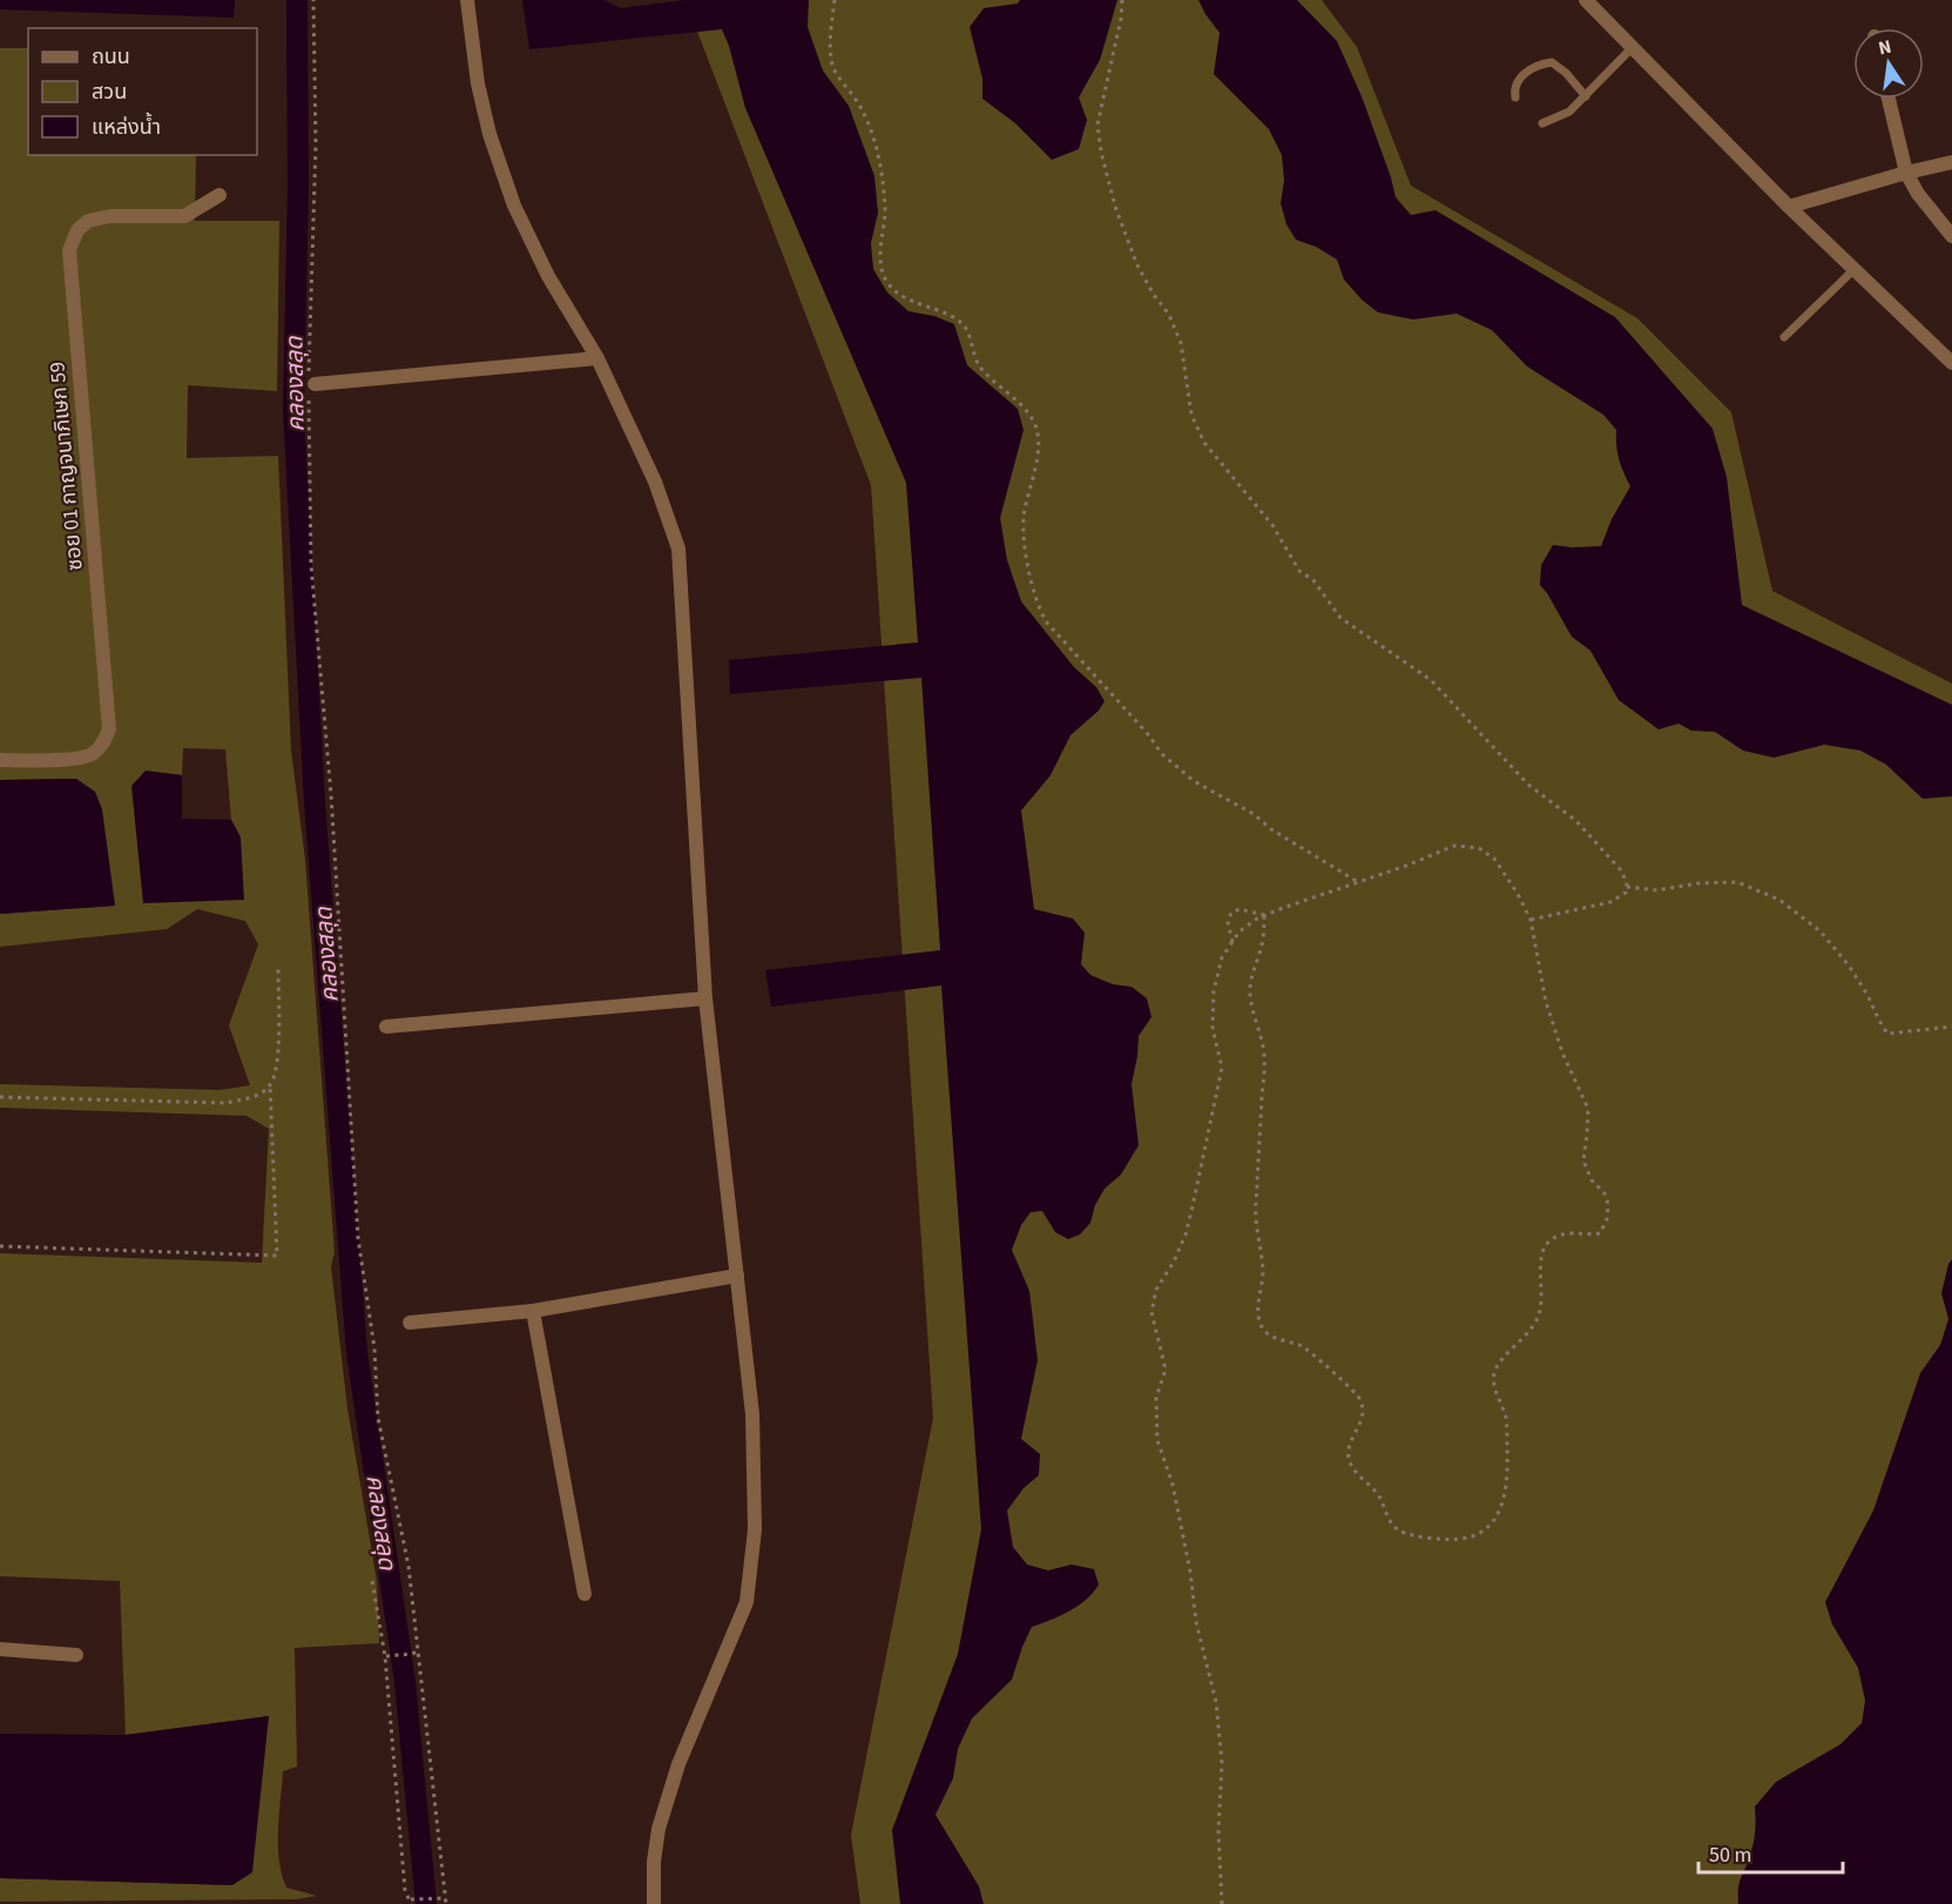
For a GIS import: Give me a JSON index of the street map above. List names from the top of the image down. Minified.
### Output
{"streets":{"street":["ซอย 01 กาญจนาภิเษก 59"]},"water":["คลองสลุด"],"legend":["ถนน","สวน","แหล่งน้ำ"],"scale_bar":"50 m","north":"top"}
